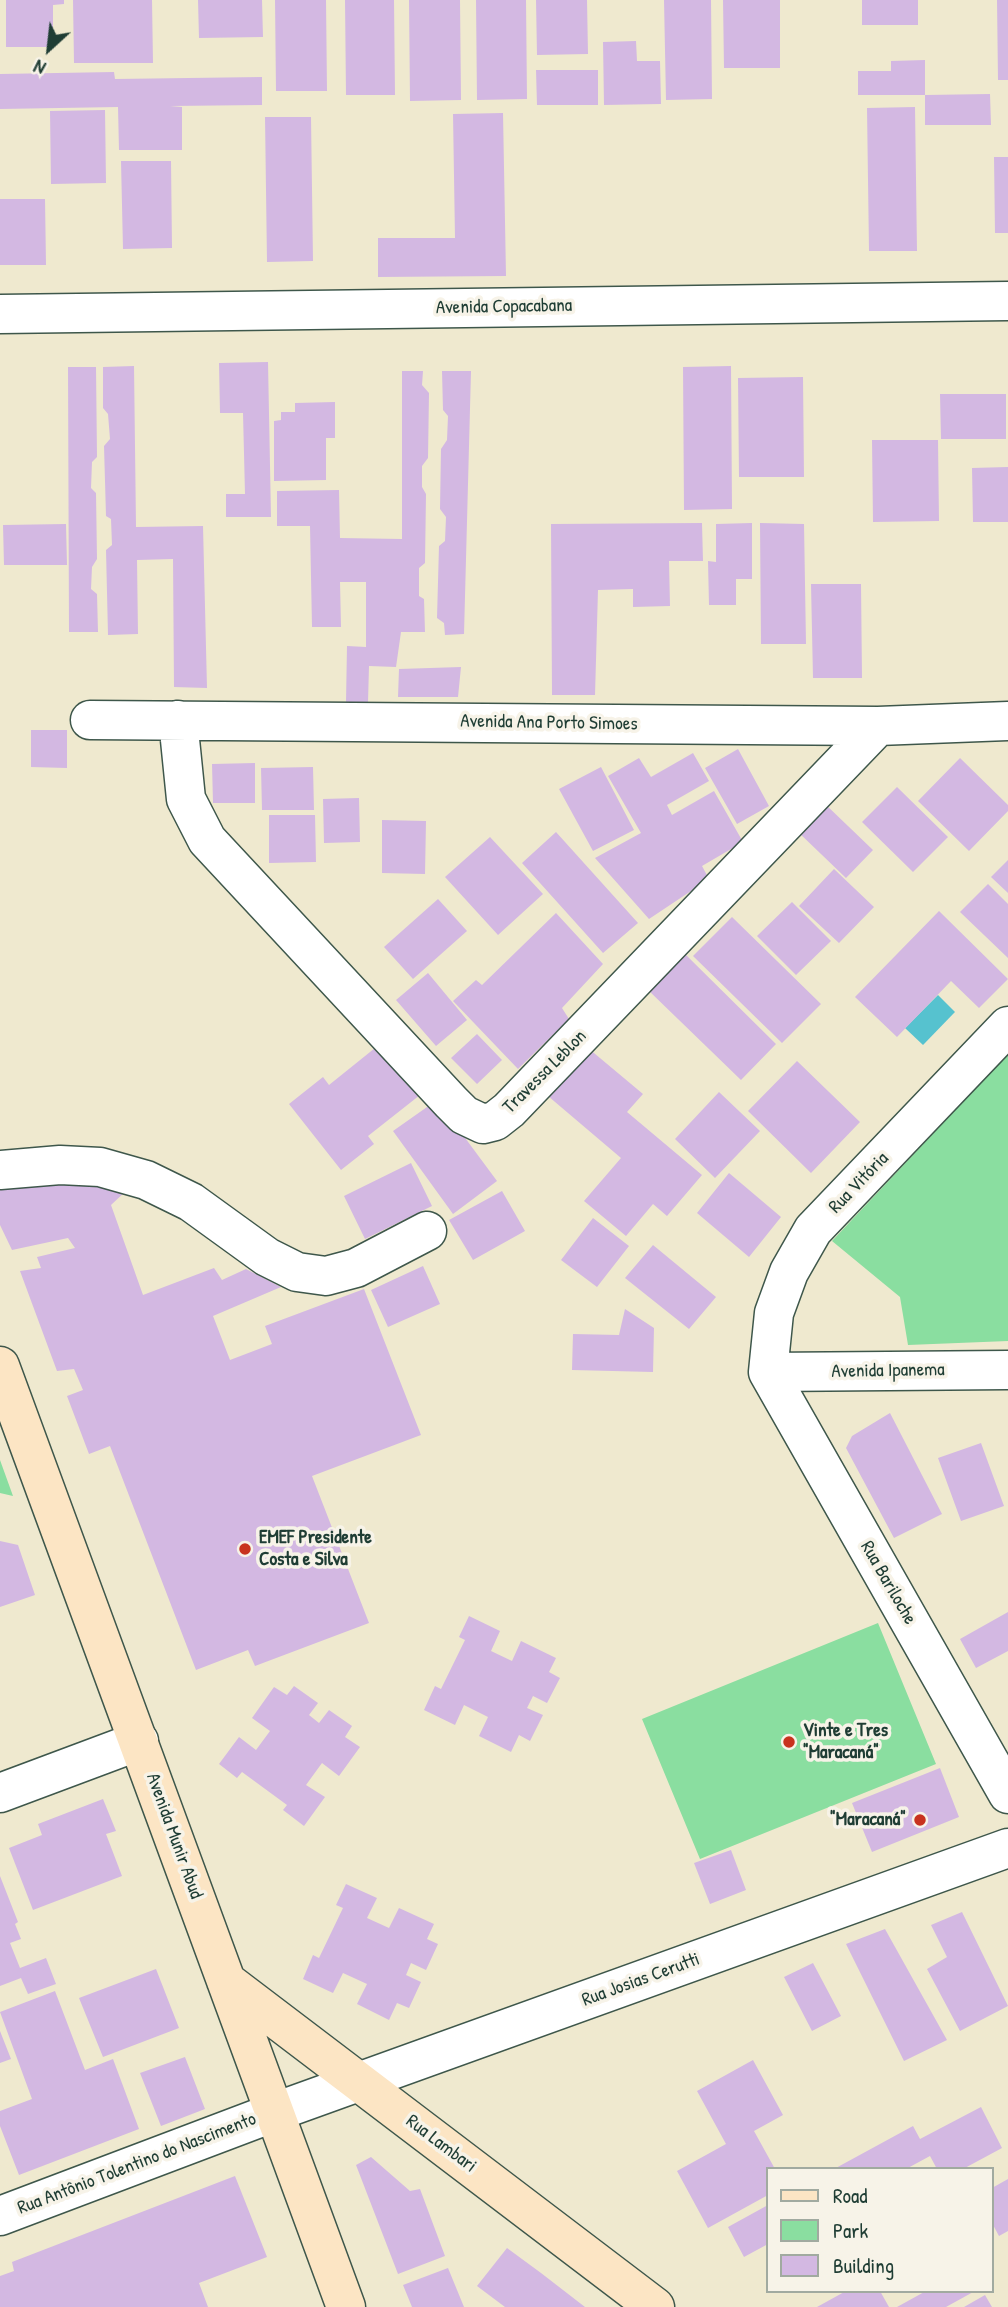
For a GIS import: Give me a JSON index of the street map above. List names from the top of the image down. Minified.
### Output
{"streets":{"street":["Avenida Copacabana","Avenida Ana Porto Simoes","Travessa Leblon","Rua Vitória","Avenida Ipanema","Rua Bariloche","Avenida Munir Abud","Rua Josias Cerutti","Rua Lambari","Rua Antônio Tolentino do Nascimento"]},"crossings":[["Avenida Ana Porto Simoes","Travessa Leblon"],["Rua Vitória","Avenida Ipanema"],["Rua Vitória","Rua Bariloche"],["Avenida Ipanema","Rua Bariloche"],["Avenida Munir Abud","Rua Josias Cerutti"],["Avenida Munir Abud","Rua Lambari"],["Avenida Munir Abud","Rua Antônio Tolentino do Nascimento"],["Rua Josias Cerutti","Rua Lambari"],["Rua Josias Cerutti","Rua Antônio Tolentino do Nascimento"]],"places":["EMEF Presidente Costa e Silva","Vinte e Tres \"Maracaná\"","\"Maracaná\""],"legend":["Road","Park","Building"],"north":"bottom left"}
